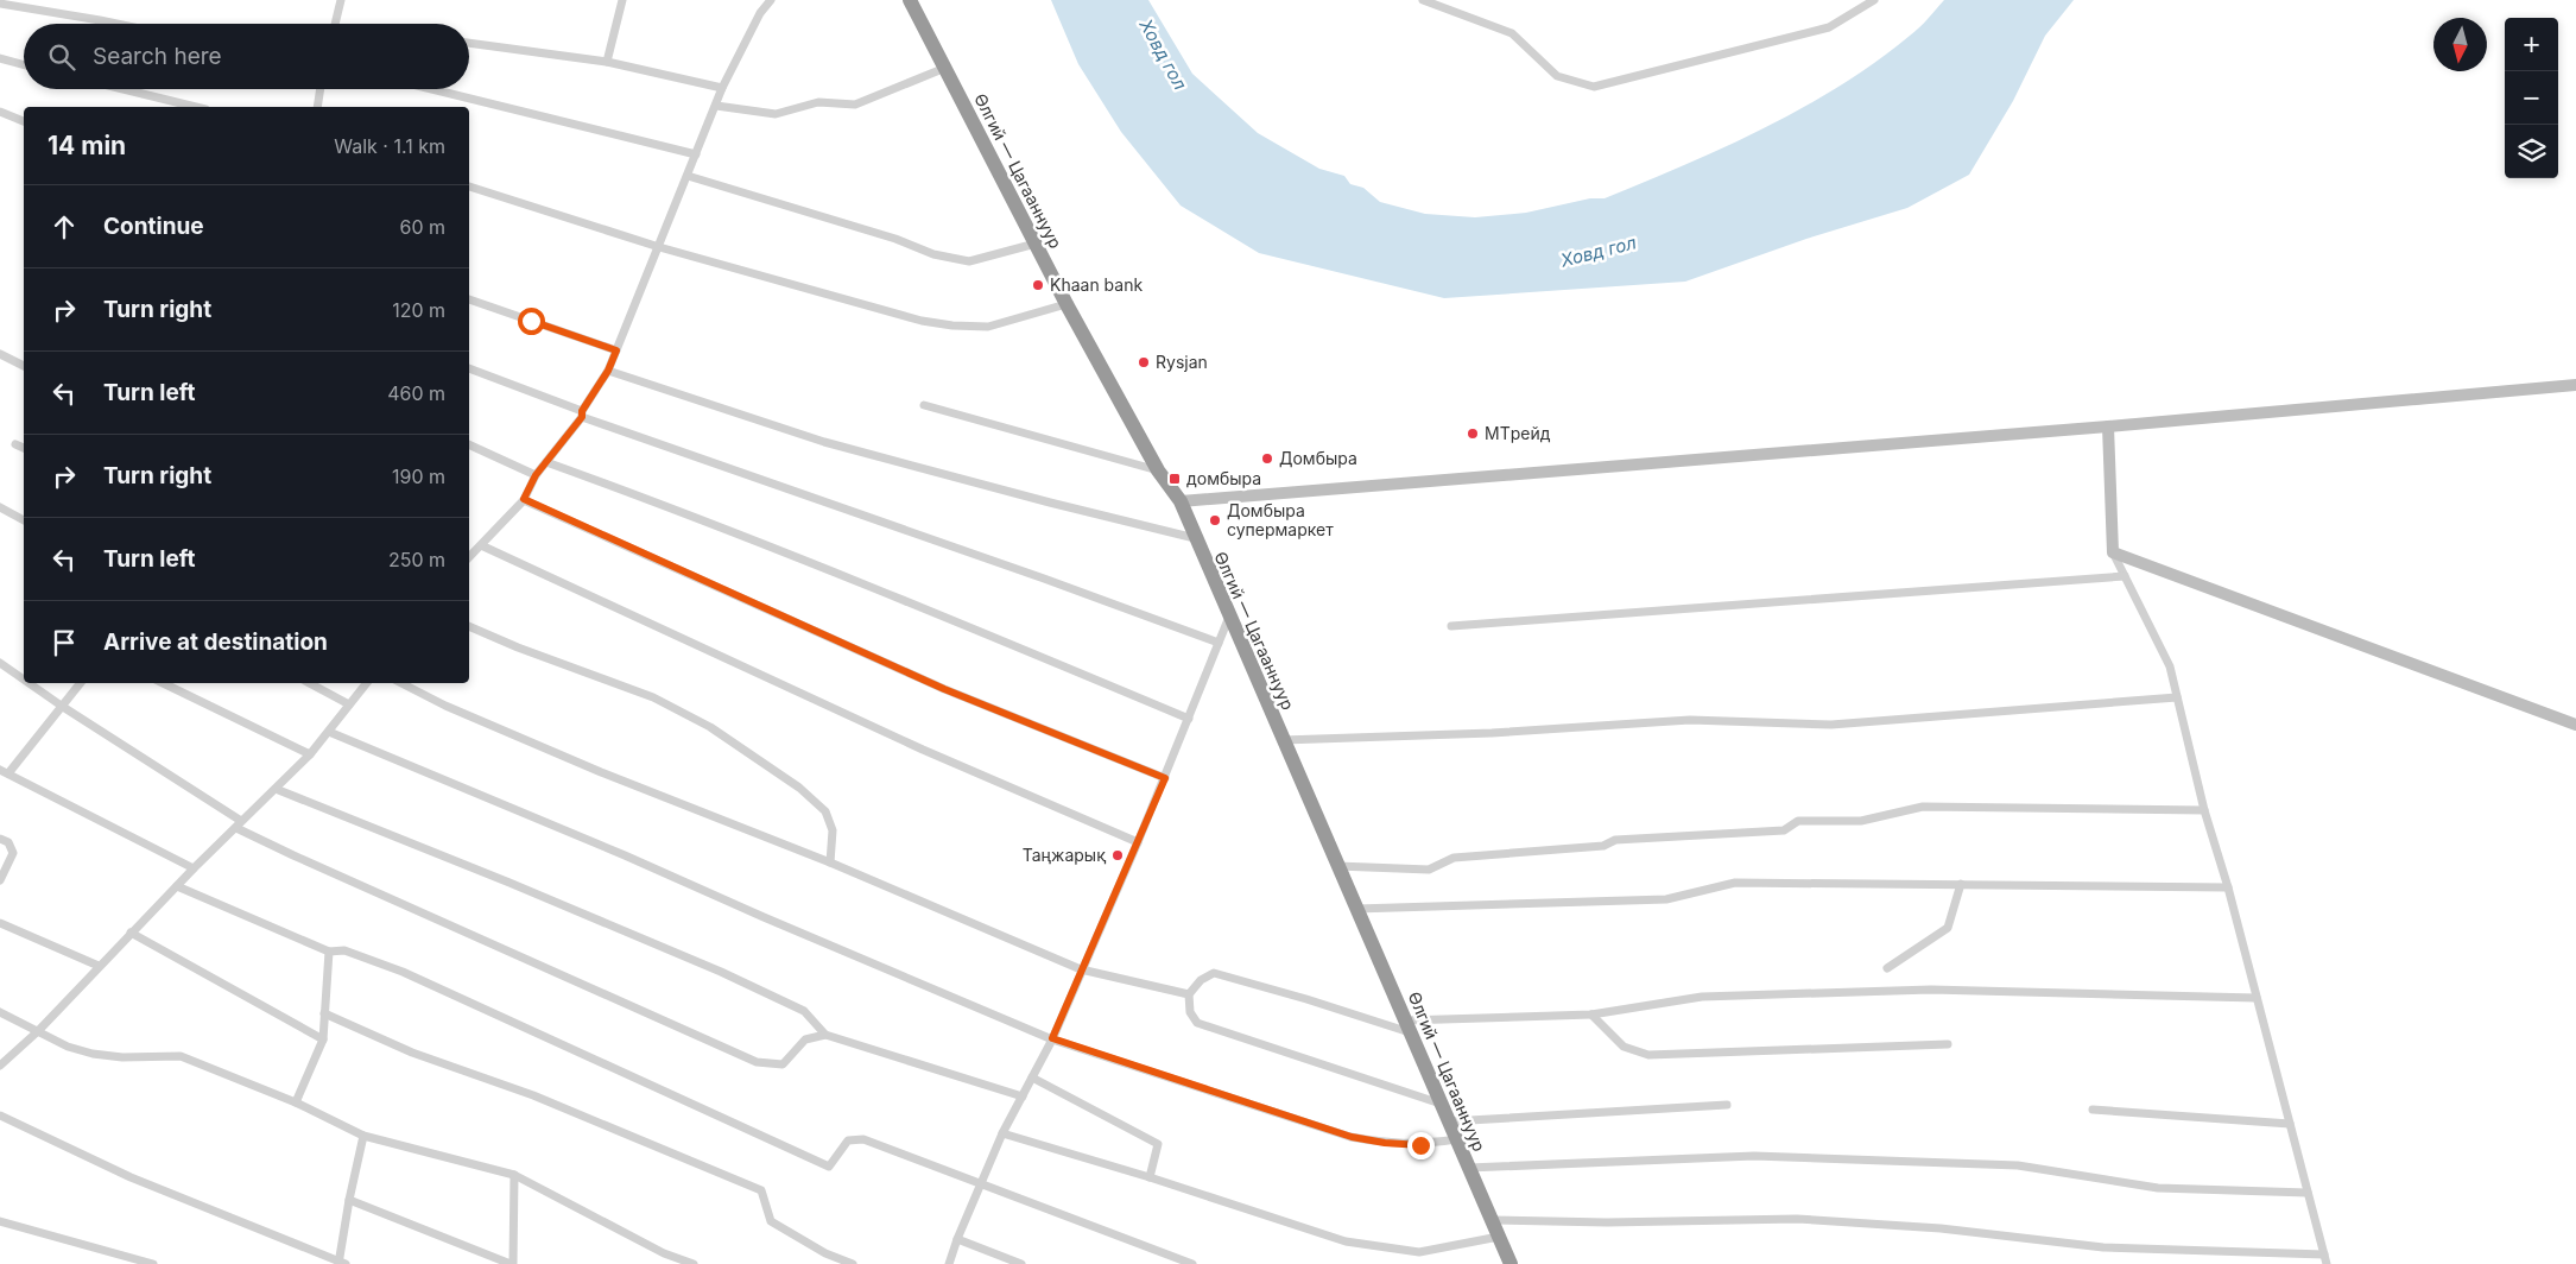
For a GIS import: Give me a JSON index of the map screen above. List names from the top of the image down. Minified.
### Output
{"streets":{"highway":["Өлгий — Цагааннуур"]},"water":["Ховд гол"],"places":{"other":["Khaan bank","Rysjan","MTрейд","Домбыра","Домбыра супермаркет","Таңжарық"],"transit":["домбыра"]},"north":"bottom","page":{"map_buttons":["+","−"],"search":"Search here","heading":["14 min","Walk · 1.1 km"],"list":[["Continue","60 m"],["Turn right","120 m"],["Turn left","460 m"],["Turn right","190 m"],["Turn left","250 m"],"Arrive at destination"]}}
